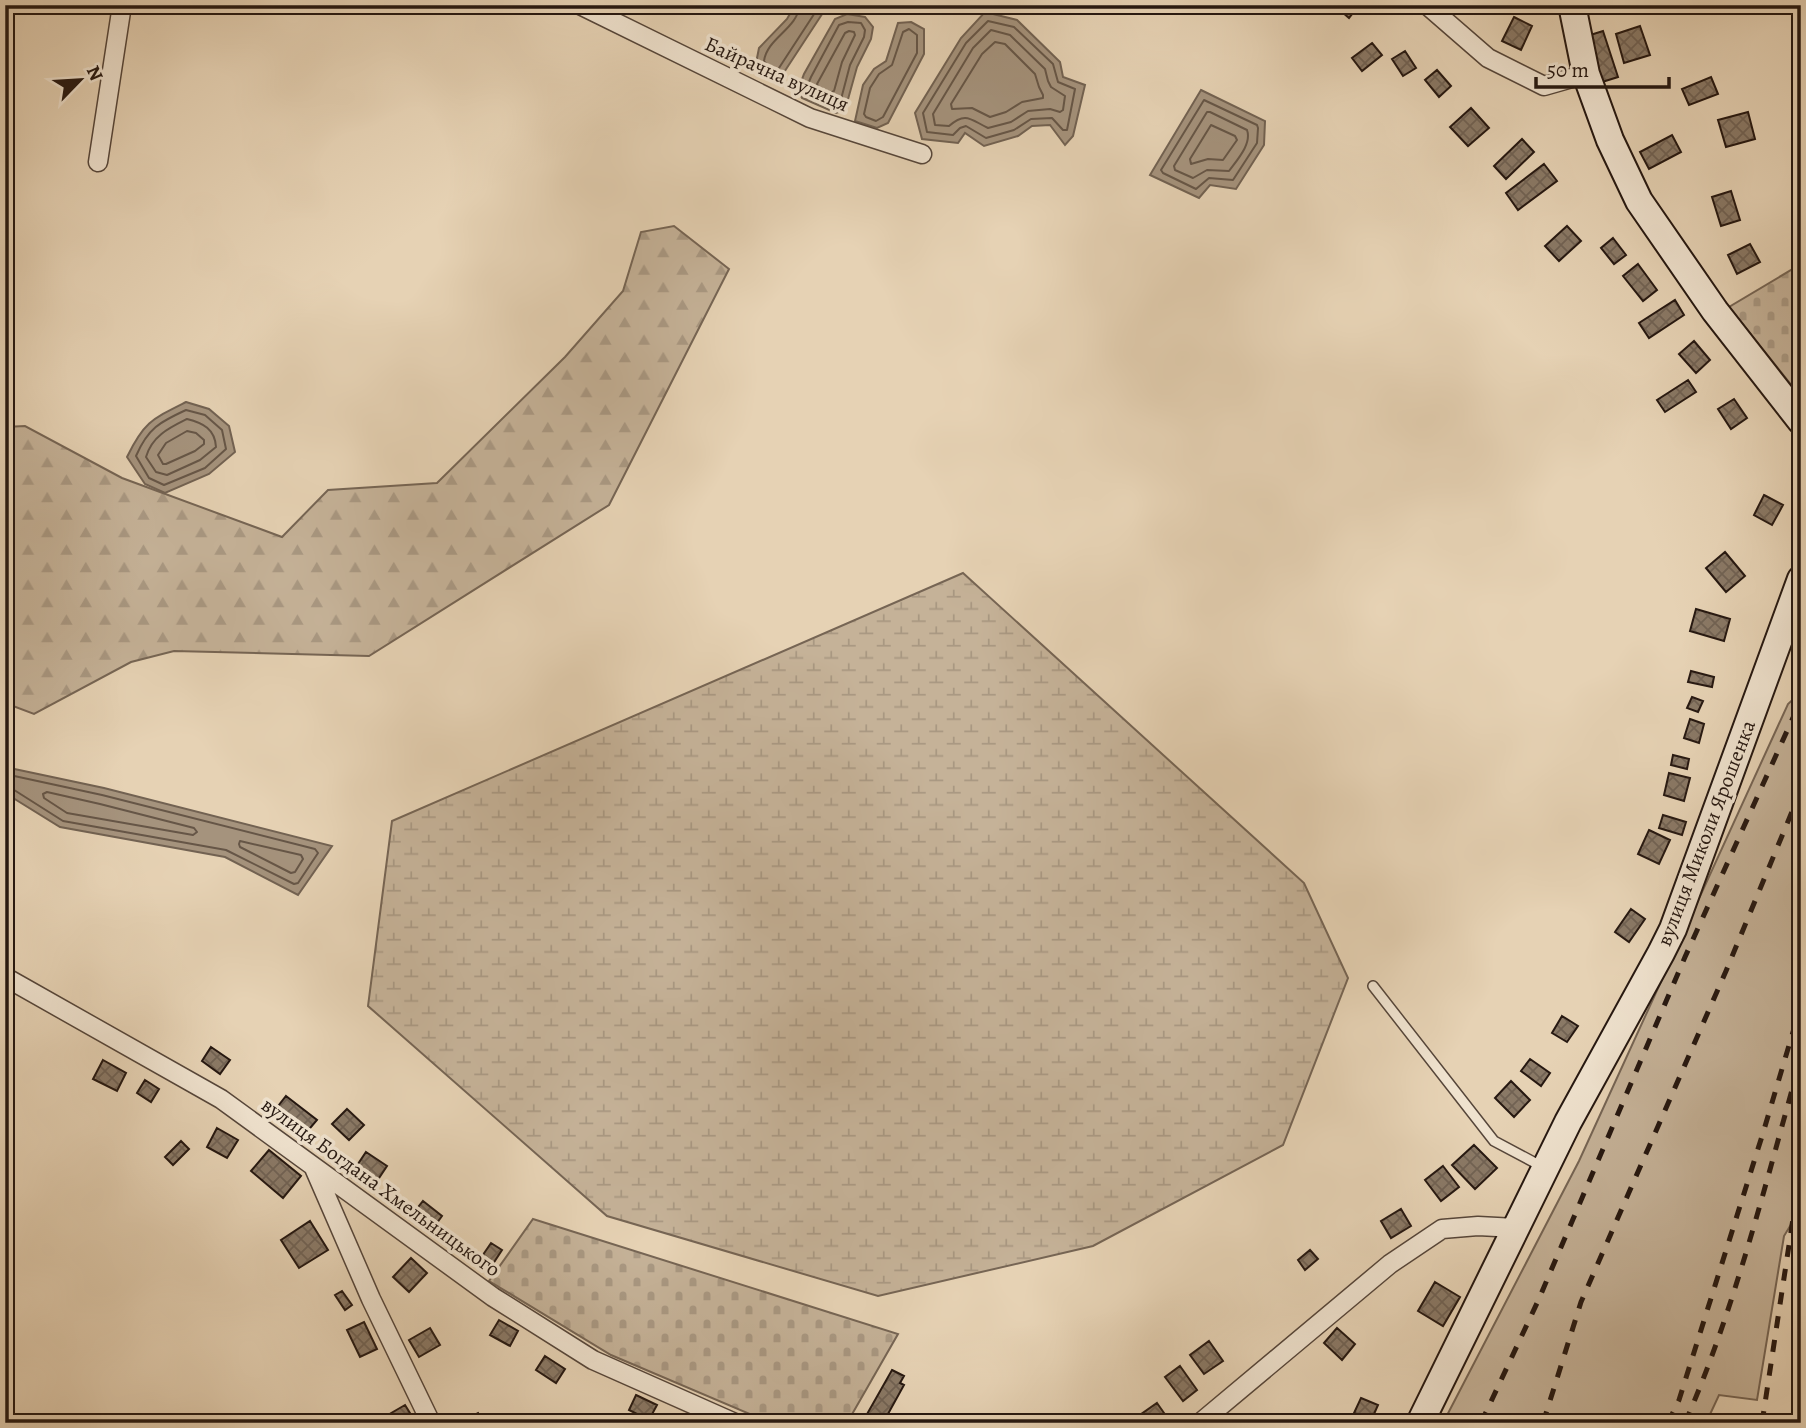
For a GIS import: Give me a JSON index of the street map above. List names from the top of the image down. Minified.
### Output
{"streets":{"street":["Байрачна вулиця","вулиця Миколи Ярошенка","вулиця Богдана Хмельницького"]},"scale_bar":"50 m","north":"top right"}
